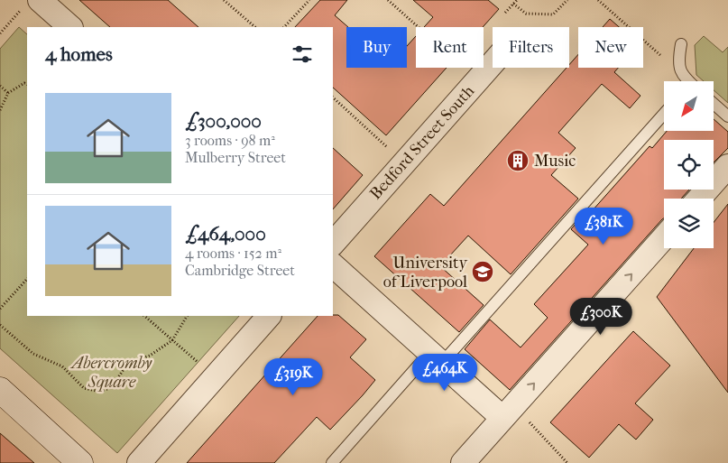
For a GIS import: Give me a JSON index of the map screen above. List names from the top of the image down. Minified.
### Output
{"streets":{"street":["Bedford Street South"]},"parks":["Abercromby Square"],"places":{"building":["Music"],"school or university":["University of Liverpool"]},"north":"bottom left","page":{"chip":["Buy","Rent","Filters","New"],"heading":"4 homes","list":[{"name":"£300,000","note":"3 rooms · 98 m² · Mulberry Street"},{"name":"£464,000","note":"4 rooms · 152 m² · Cambridge Street"}],"price":["£381K","£300K","£464K","£319K"]}}
